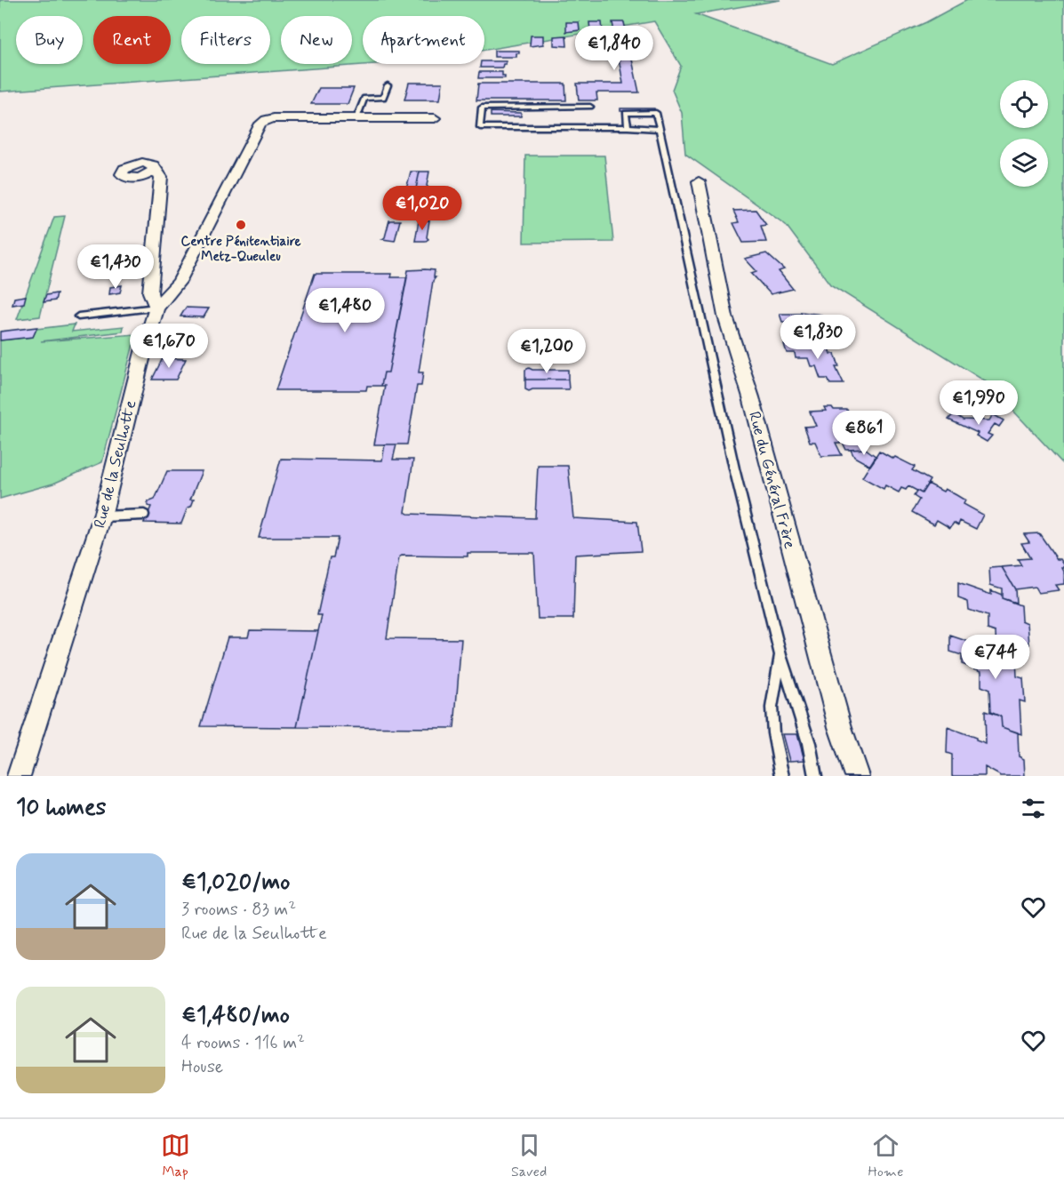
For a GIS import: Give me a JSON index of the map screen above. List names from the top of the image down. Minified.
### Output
{"streets":{"street":["Rue de la Seulhotte","Rue du Général Frère"]},"places":["Centre Pénitentiaire Metz-Queuleu"],"page":{"chip":["Buy","Rent","Filters","New","Apartment"],"price":["€1,840","€1,020","€1,430","€1,480","€1,830","€1,670","€1,200","€1,990","€861","€744"],"heading":"10 homes","list":[{"name":"€1,020/mo","note":"3 rooms · 83 m² · Rue de la Seulhotte"},{"name":"€1,480/mo","note":"4 rooms · 116 m² · House"}],"tabs":["Map","Saved","Home"]}}
